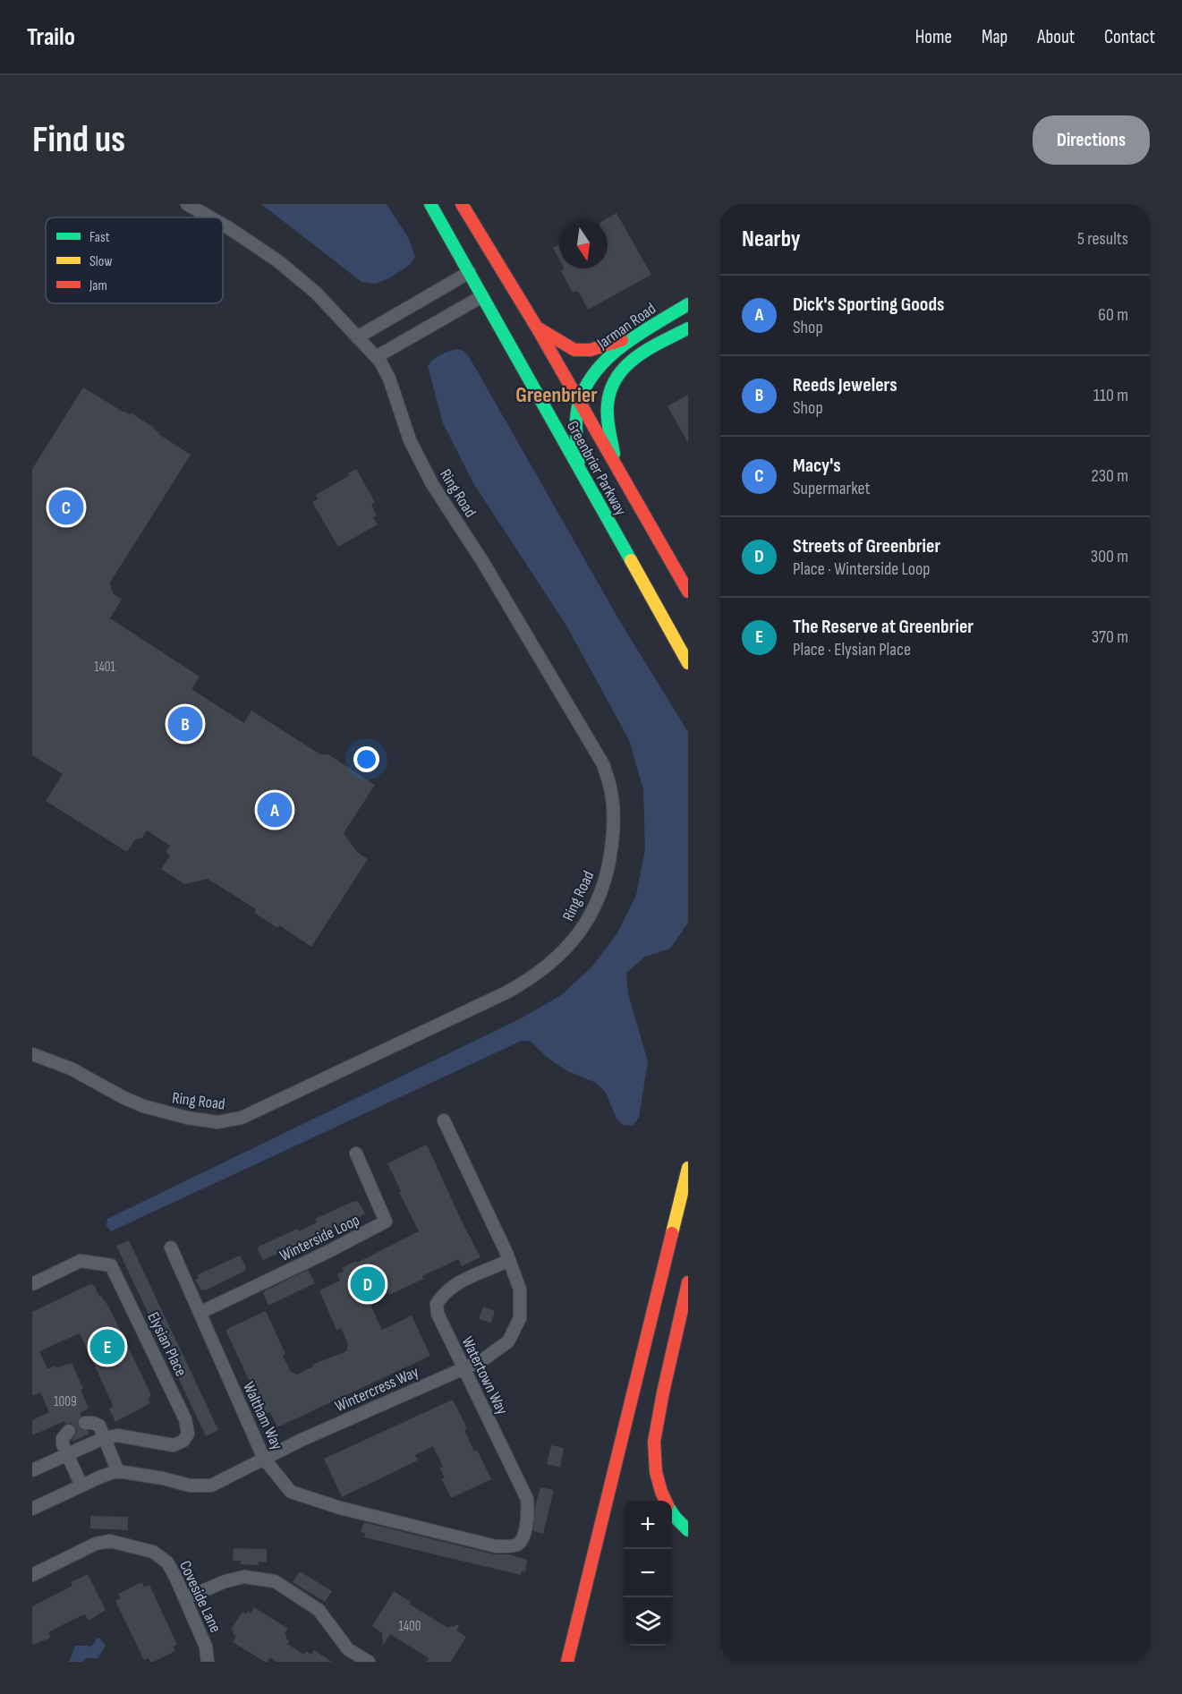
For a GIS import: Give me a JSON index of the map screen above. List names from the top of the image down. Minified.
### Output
{"streets":{"main road":["Jarman Road","Greenbrier Parkway"],"street":["Ring Road","Winterside Loop","Elysian Place","Watertown Way","Wintercress Way","Waltham Way","Coveside Lane"]},"crossings":[["Jarman Road","Greenbrier Parkway"],["Winterside Loop","Waltham Way"],["Watertown Way","Wintercress Way"],["Watertown Way","Waltham Way"],["Wintercress Way","Waltham Way"]],"districts":["Greenbrier"],"house_numbers":["1401","1009","1400"],"legend":["Fast","Slow","Jam"],"north":"bottom","page":{"header":"Trailo","nav":["Home","Map","About","Contact"],"buttons":"Directions","title":"Find us","heading":["Nearby","5 results"],"list":[{"mark":"A","name":"Dick's Sporting Goods","note":"Shop","value":"60 m"},{"mark":"B","name":"Reeds Jewelers","note":"Shop","value":"110 m"},{"mark":"C","name":"Macy's","note":"Supermarket","value":"230 m"},{"mark":"D","name":"Streets of Greenbrier","note":"Place · Winterside Loop","value":"300 m"},{"mark":"E","name":"The Reserve at Greenbrier","note":"Place · Elysian Place","value":"370 m"}],"pins":["C","B","A","D","E"],"map_buttons":["+","−"]}}
